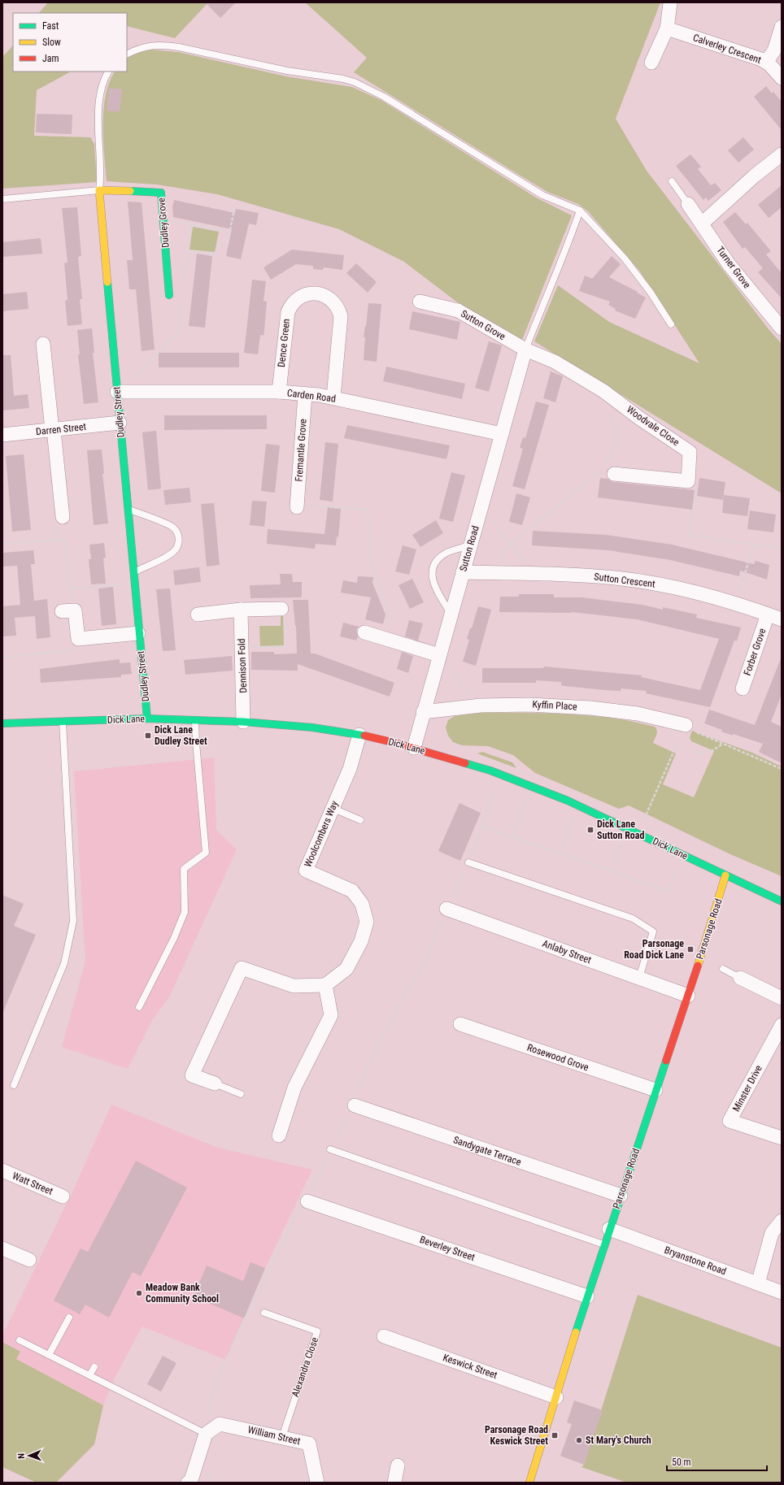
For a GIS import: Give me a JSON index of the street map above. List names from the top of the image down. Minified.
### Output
{"streets":{"street":["Calverley Crescent","Dudley Grove","Turner Grove","Sutton Grove","Dence Green","Carden Road","Dudley Street","Woodvale Close","Darren Street","Fremantle Grove","Sutton Road","Sutton Crescent","Forber Grove","Dennison Fold","Kyffin Place","Dick Lane","Woolcombers Way","Parsonage Road","Anlaby Street","Rosewood Grove","Minster Drive","Sandygate Terrace","Watt Street","Beverley Street","Bryanstone Road","Keswick Street","William Street"],"lane":["Alexandra Close"]},"crossings":[["Dudley Grove","Dudley Street"],["Sutton Grove","Woodvale Close"],["Sutton Grove","Sutton Road"],["Dence Green","Carden Road"],["Carden Road","Dudley Street"],["Carden Road","Fremantle Grove"],["Carden Road","Sutton Road"],["Dudley Street","Darren Street"],["Dudley Street","Dick Lane"],["Woodvale Close","Sutton Road"],["Sutton Road","Sutton Crescent"],["Sutton Road","Kyffin Place"],["Sutton Road","Dick Lane"],["Sutton Crescent","Forber Grove"],["Dennison Fold","Dick Lane"],["Dick Lane","Woolcombers Way"],["Dick Lane","Parsonage Road"],["Parsonage Road","Anlaby Street"],["Parsonage Road","Rosewood Grove"],["Parsonage Road","Sandygate Terrace"],["Parsonage Road","Beverley Street"],["Parsonage Road","Bryanstone Road"],["Parsonage Road","Keswick Street"],["Alexandra Close","William Street"]],"places":{"transit":["Dick Lane Dudley Street","Dick Lane Sutton Road","Parsonage Road Dick Lane","Parsonage Road Keswick Street"],"other":["Meadow Bank Community School","St Mary's Church"]},"legend":["Fast","Slow","Jam"],"scale_bar":"50 m","north":"left"}
